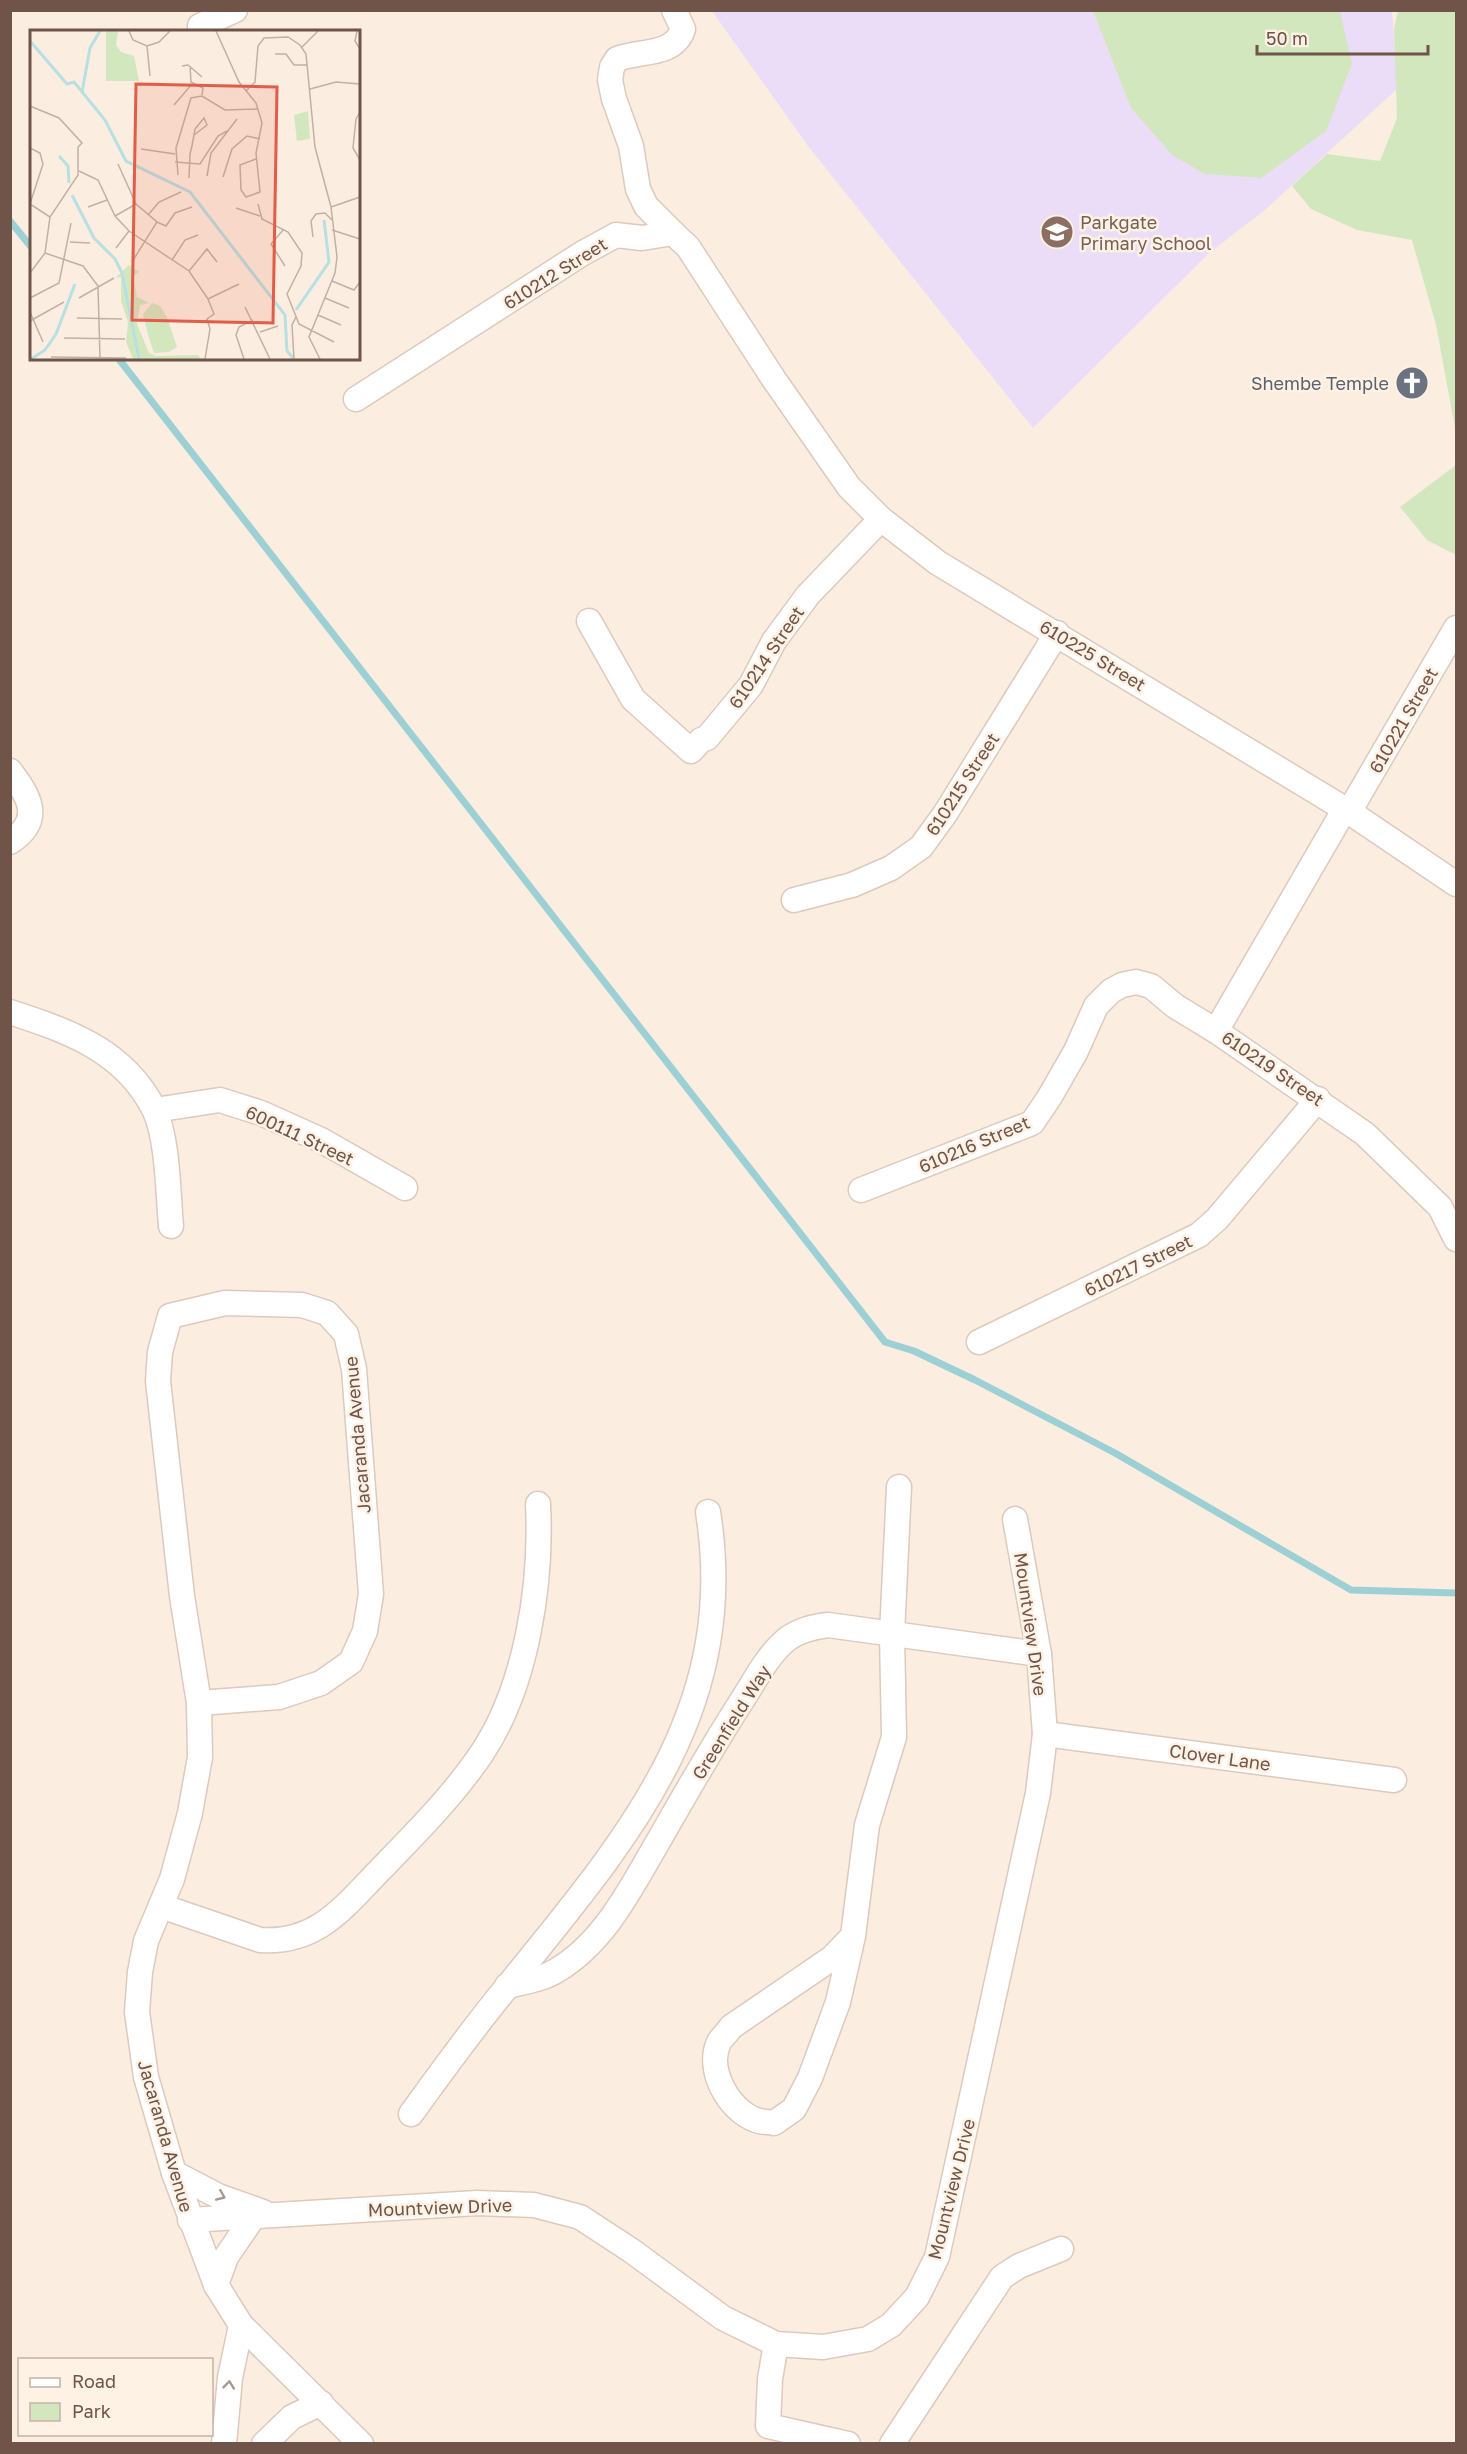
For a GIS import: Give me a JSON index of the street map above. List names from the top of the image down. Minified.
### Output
{"streets":{"street":["610212 Street","610225 Street","610214 Street","610221 Street","610215 Street","610219 Street","600111 Street","610216 Street","610217 Street","Jacaranda Avenue","Mountview Drive","Greenfield Way","Clover Lane"]},"crossings":[["610212 Street","610225 Street"],["610225 Street","610214 Street"],["610225 Street","610221 Street"],["610225 Street","610215 Street"],["610225 Street","610219 Street"],["610221 Street","610219 Street"],["610219 Street","610216 Street"],["610219 Street","610217 Street"],["Jacaranda Avenue","Mountview Drive"],["Mountview Drive","Greenfield Way"],["Mountview Drive","Clover Lane"]],"places":{"school or university":["Parkgate Primary School"],"church":["Shembe Temple"]},"legend":["Road","Park"],"scale_bar":"50 m"}
